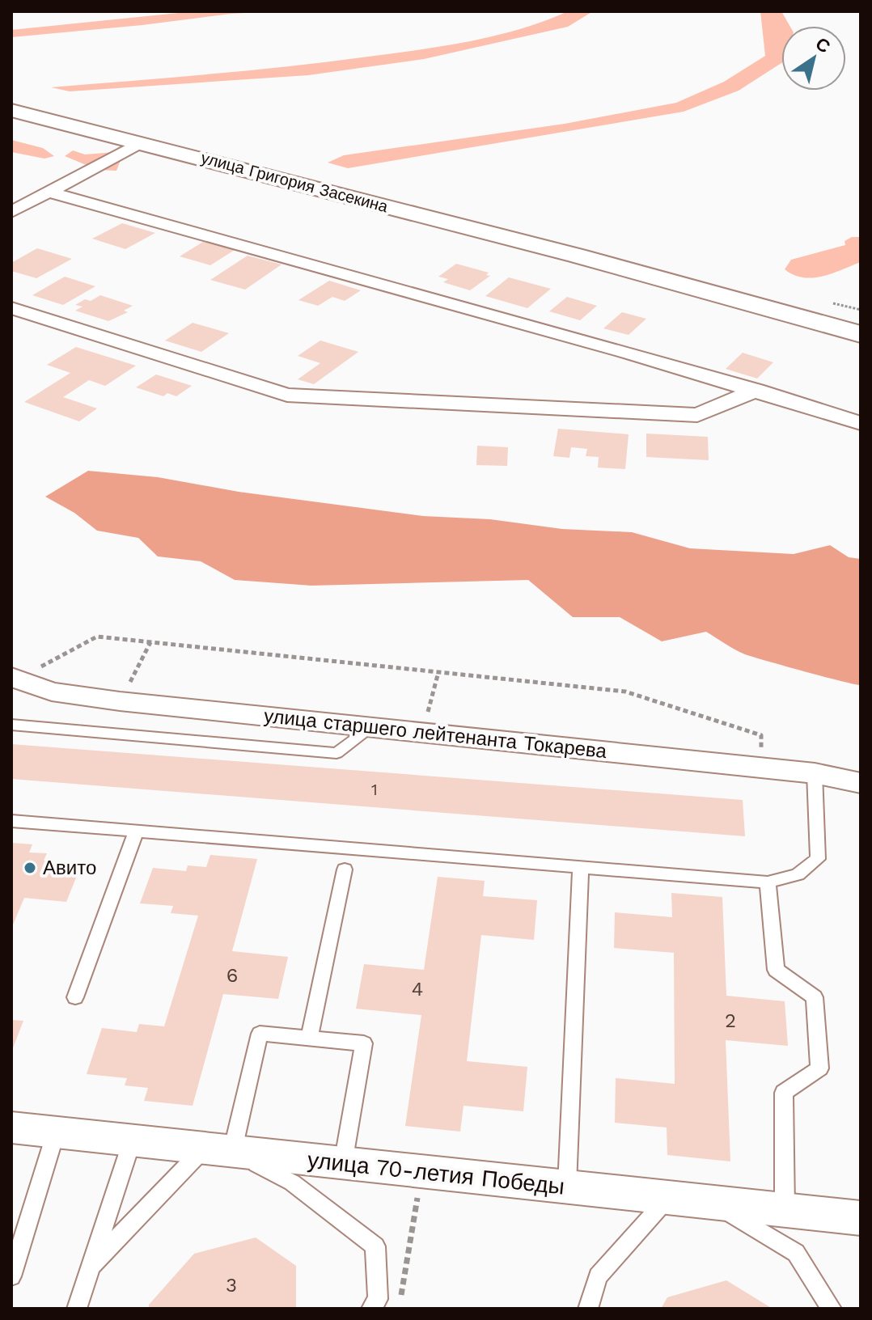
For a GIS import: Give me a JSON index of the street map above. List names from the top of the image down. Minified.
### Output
{"streets":{"main road":["улица Григория Засекина"],"street":["улица старшего лейтенанта Токарева","улица 70-летия Победы"]},"places":["Авито"],"house_numbers":["1","6","4","2","3"],"north":"top right"}
